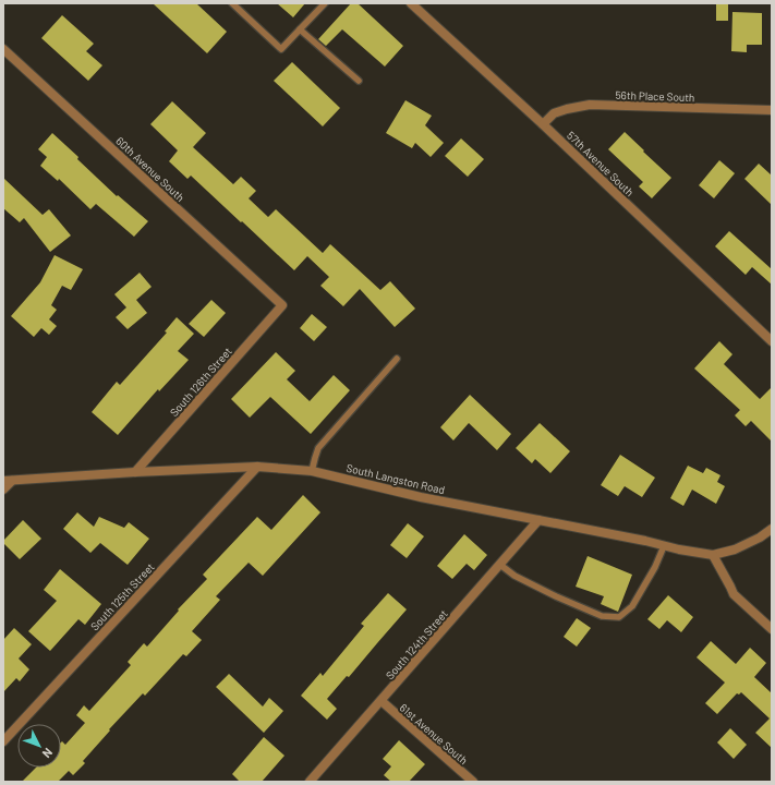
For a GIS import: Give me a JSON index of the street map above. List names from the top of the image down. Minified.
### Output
{"streets":{"street":["56th Place South","57th Avenue South","60th Avenue South","South 126th Street","South Langston Road","South 125th Street","South 124th Street","61st Avenue South"]},"crossings":[["56th Place South","57th Avenue South"],["60th Avenue South","South 126th Street"],["South 126th Street","South Langston Road"],["South Langston Road","South 125th Street"],["South Langston Road","South 124th Street"],["South 124th Street","61st Avenue South"]],"north":"bottom right"}
